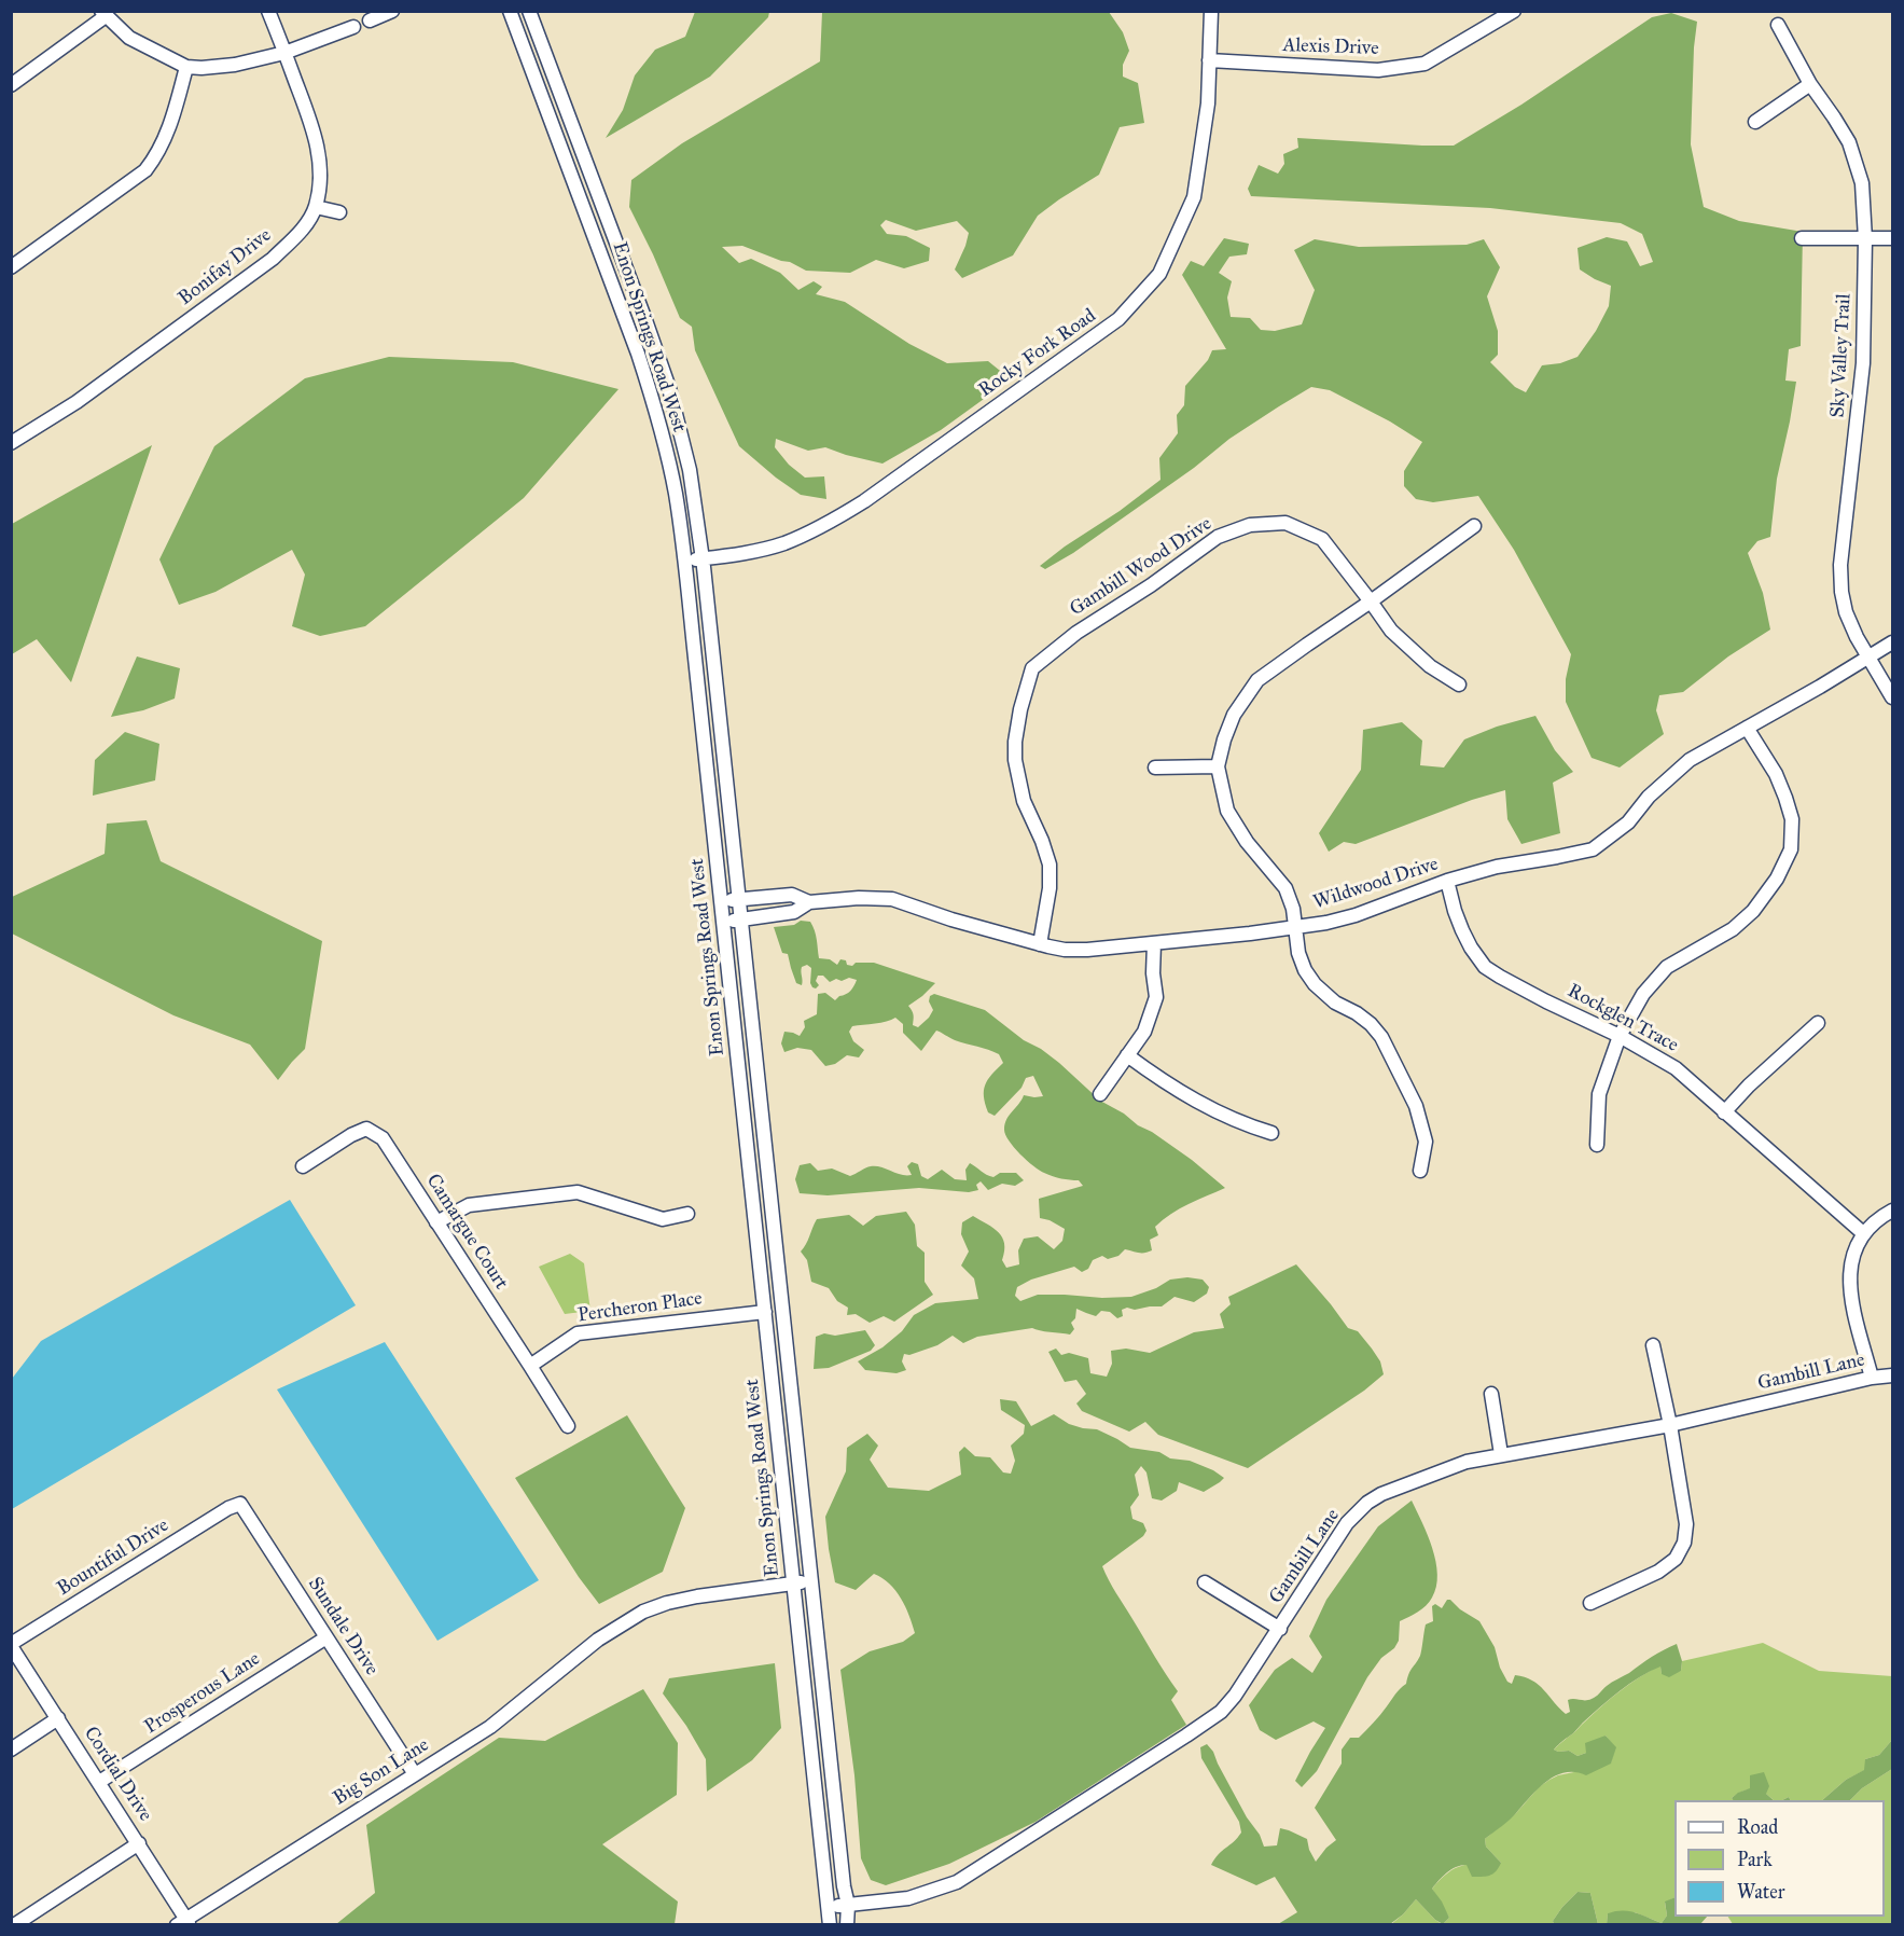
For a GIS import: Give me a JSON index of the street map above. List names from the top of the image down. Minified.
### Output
{"streets":{"street":["Alexis Drive","Bonifay Drive","Enon Springs Road West","Rocky Fork Road","Sky Valley Trail","Gambill Wood Drive","Wildwood Drive","Rockglen Trace","Camargue Court","Percheron Place","Gambill Lane","Bountiful Drive","Sundale Drive","Prosperous Lane","Big Son Lane","Cordial Drive"]},"crossings":[["Alexis Drive","Rocky Fork Road"],["Enon Springs Road West","Rocky Fork Road"],["Enon Springs Road West","Wildwood Drive"],["Enon Springs Road West","Percheron Place"],["Enon Springs Road West","Gambill Lane"],["Enon Springs Road West","Big Son Lane"],["Sky Valley Trail","Wildwood Drive"],["Gambill Wood Drive","Wildwood Drive"],["Wildwood Drive","Rockglen Trace"],["Camargue Court","Percheron Place"],["Bountiful Drive","Sundale Drive"],["Bountiful Drive","Cordial Drive"],["Sundale Drive","Prosperous Lane"],["Sundale Drive","Big Son Lane"],["Prosperous Lane","Cordial Drive"],["Big Son Lane","Cordial Drive"]],"legend":["Road","Park","Water"]}
